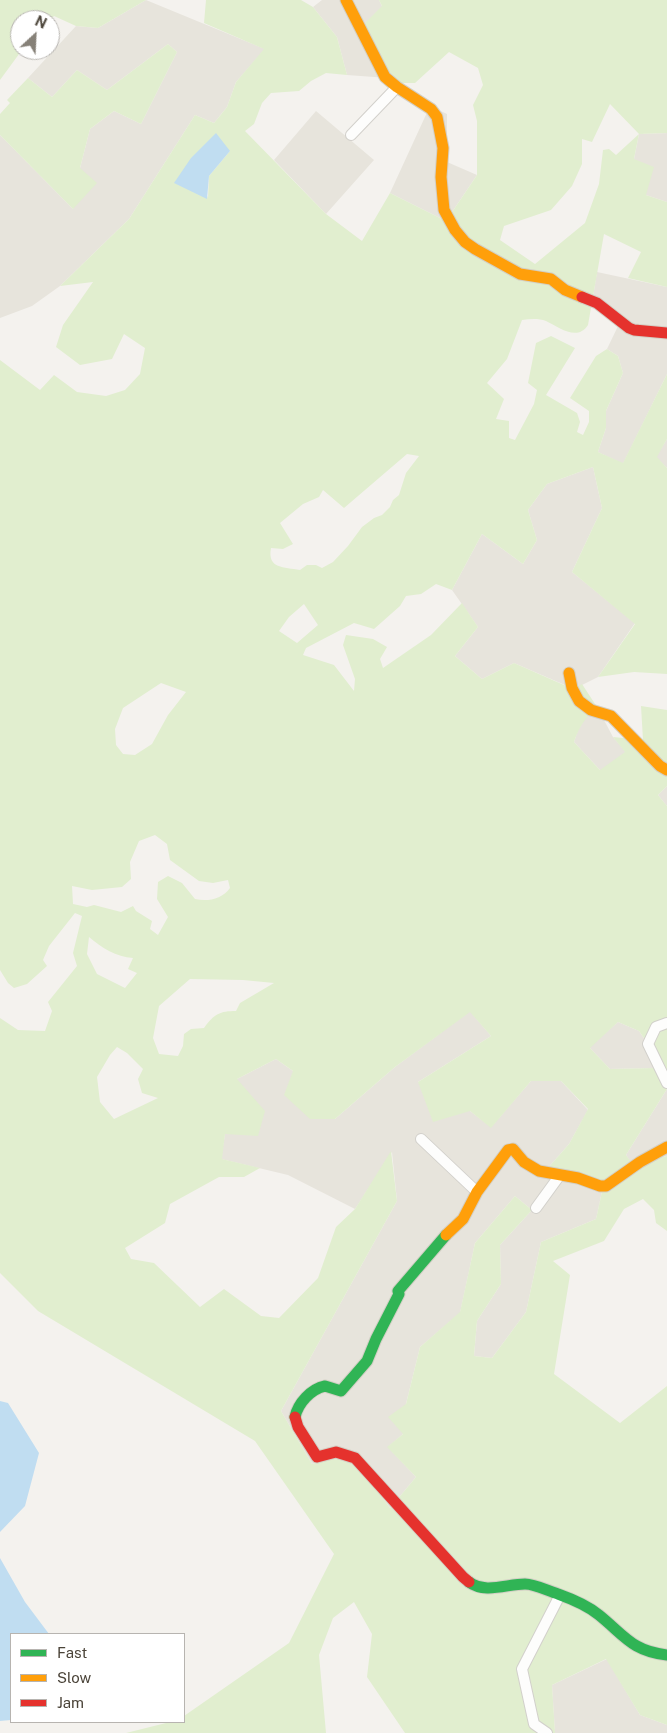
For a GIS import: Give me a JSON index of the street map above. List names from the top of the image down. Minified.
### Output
{"legend":["Fast","Slow","Jam"],"north":"top right"}
